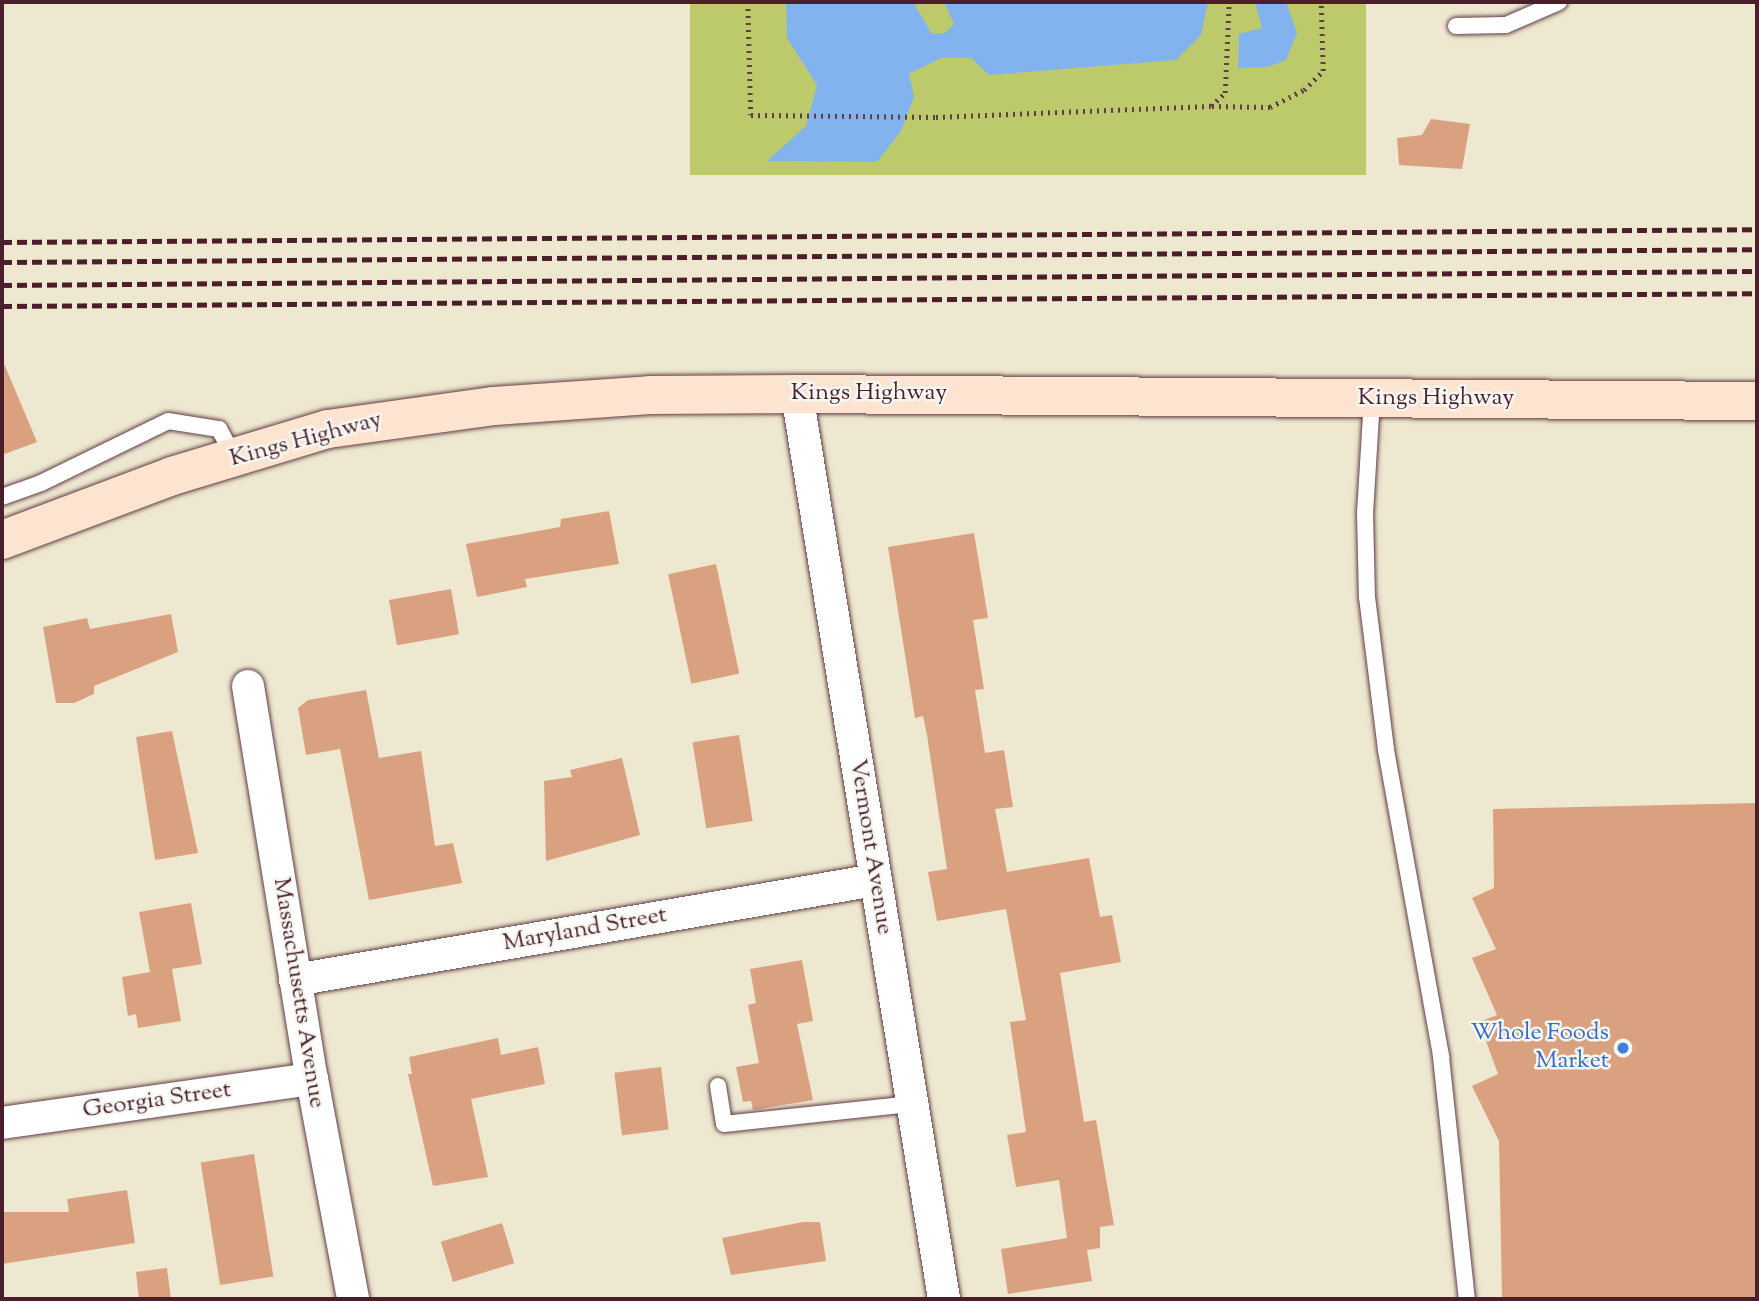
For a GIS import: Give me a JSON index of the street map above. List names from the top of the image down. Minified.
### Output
{"streets":{"main road":["Kings Highway"],"street":["Vermont Avenue","Maryland Street","Massachusetts Avenue","Georgia Street"]},"crossings":[["Kings Highway","Vermont Avenue"],["Vermont Avenue","Maryland Street"],["Maryland Street","Massachusetts Avenue"],["Massachusetts Avenue","Georgia Street"]],"places":["Whole Foods Market"]}
